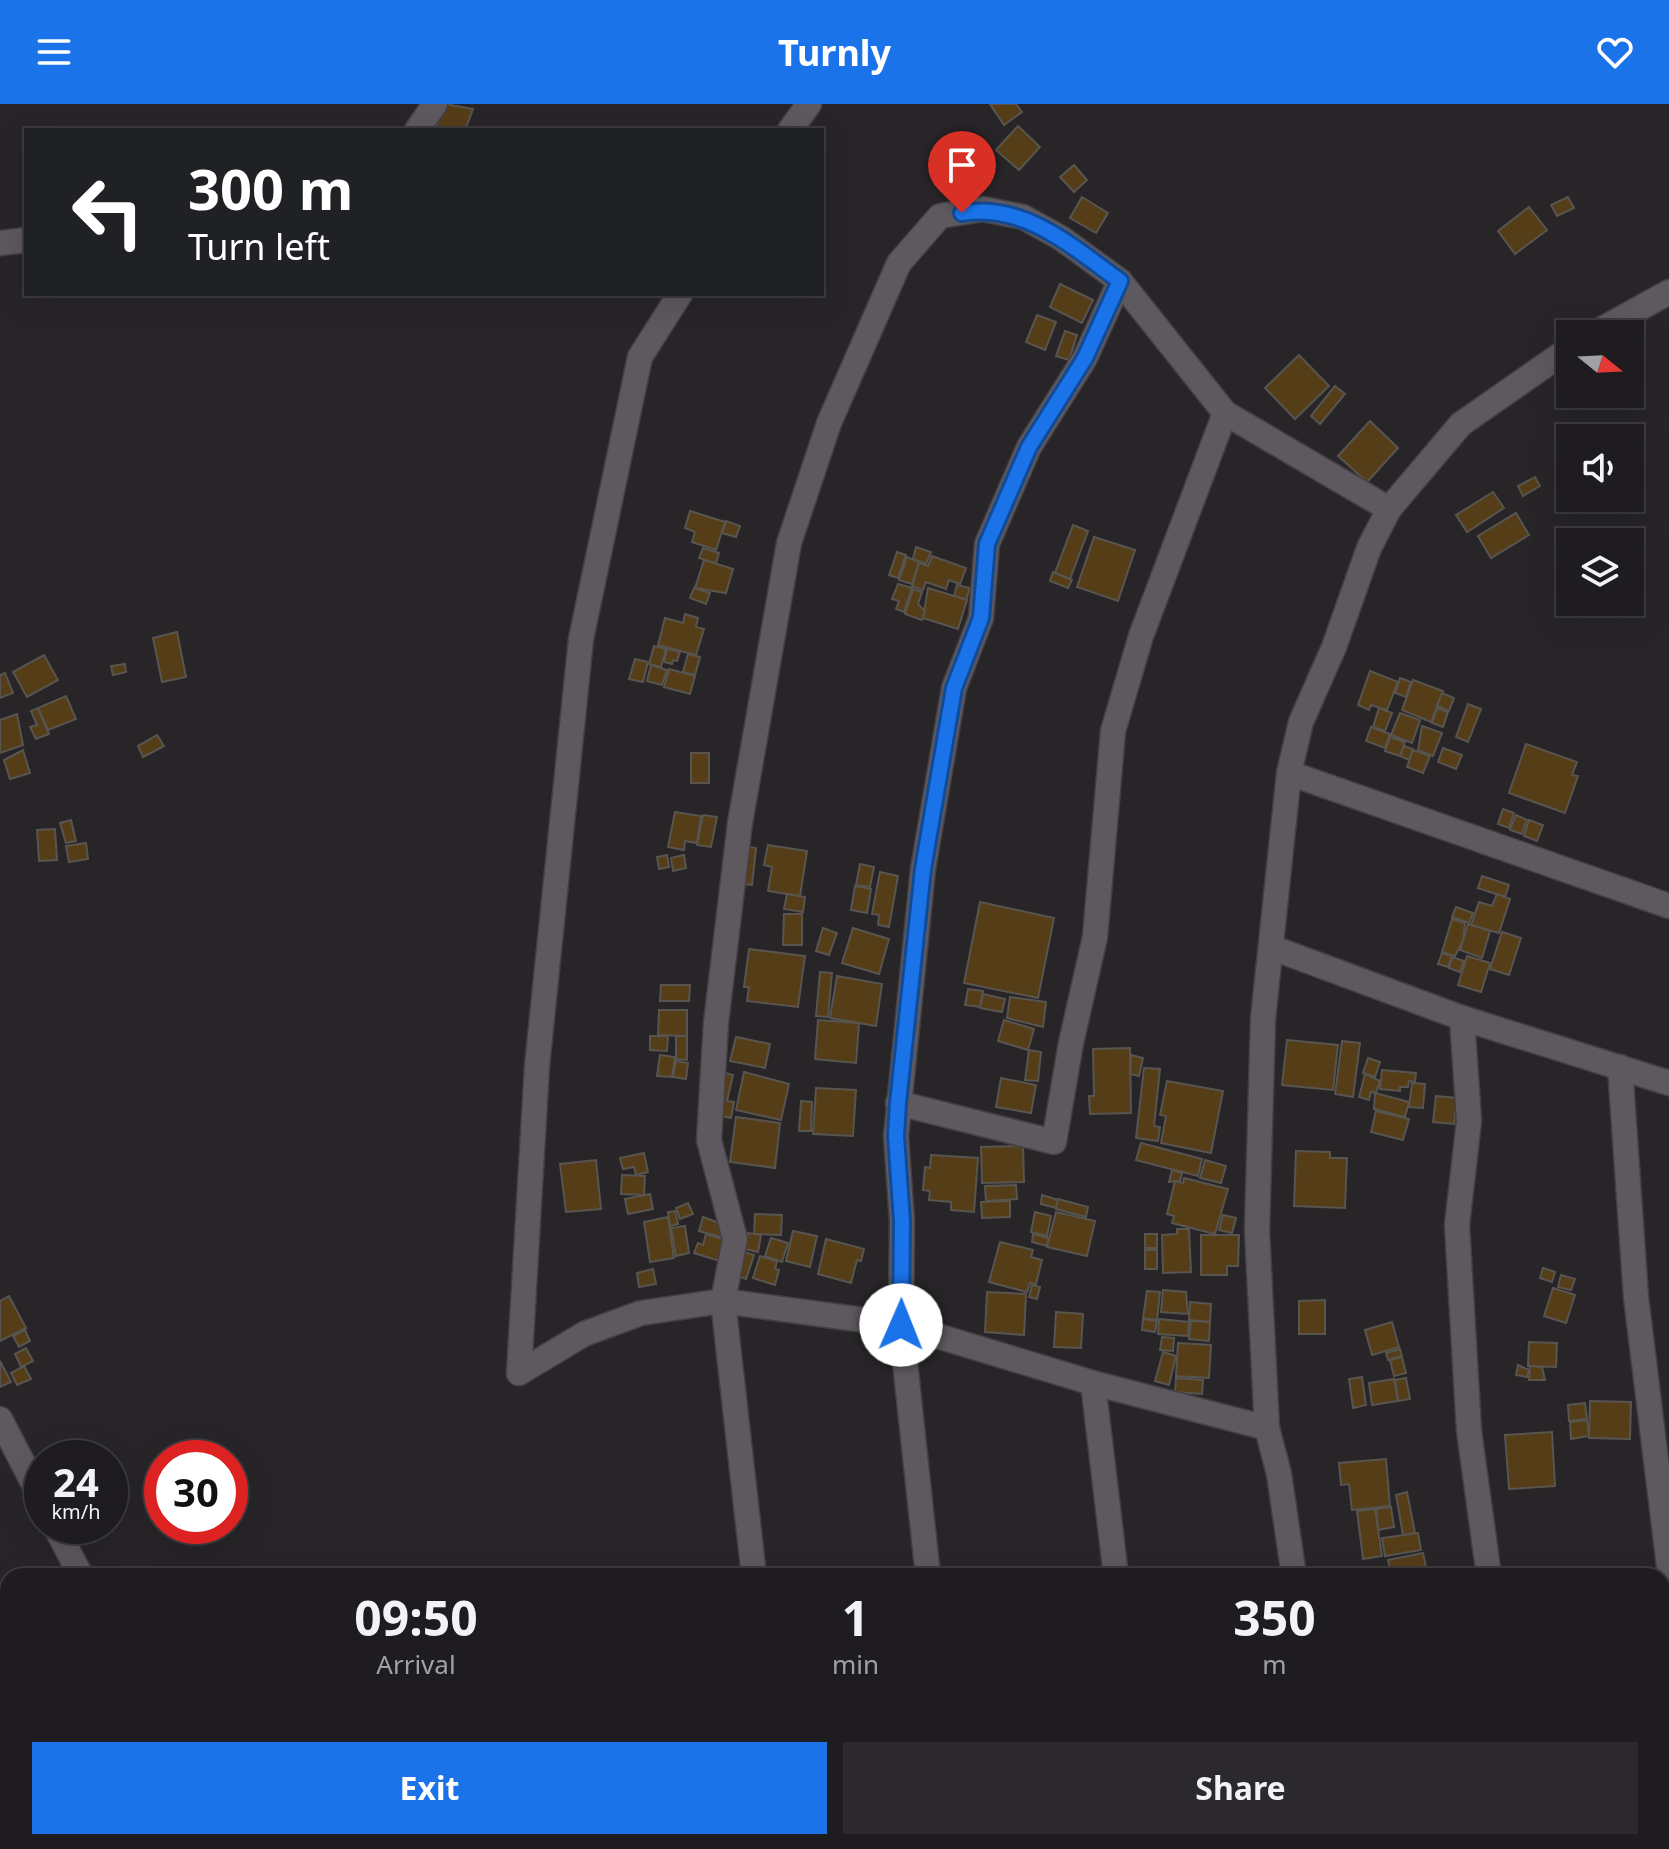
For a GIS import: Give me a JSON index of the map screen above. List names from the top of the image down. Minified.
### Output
{"north":"right","page":{"header":"Turnly","turn":["300 m","Turn left"],"speed":"24 km/h","limit":"30","eta":["09:50","Arrival","1","min","350","m"],"buttons":["Exit","Share"]}}
